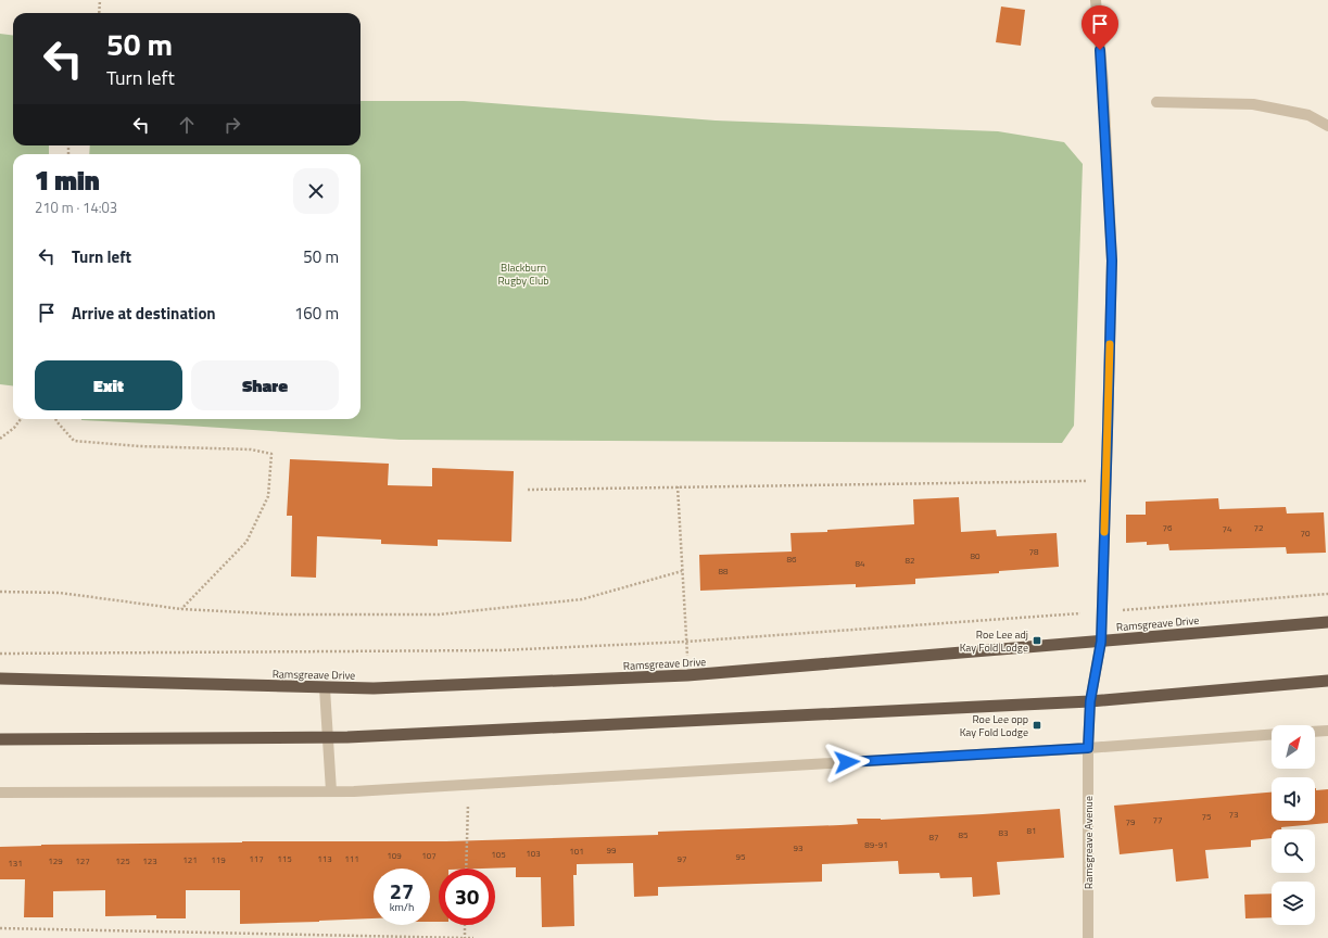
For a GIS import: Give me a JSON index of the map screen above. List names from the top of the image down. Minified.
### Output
{"streets":{"highway":["Ramsgreave Drive"],"street":["Ramsgreave Avenue"]},"crossings":[["Ramsgreave Drive","Ramsgreave Avenue"]],"parks":["Blackburn Rugby Club"],"places":{"transit":["Roe Lee adj Kay Fold Lodge","Roe Lee opp Kay Fold Lodge"]},"house_numbers":["76","72","74","70","78","80","86","82","84","88","73","75","77","79","81","83","85","87","89-91","93","99","101","103","105","109","107","95","117","115","113","111","97","121","119","129","127","125","123","131"],"north":"top right","page":{"turn":["50 m","Turn left"],"heading":["1 min","210 m · 14:03"],"list":[{"name":"Turn left","value":"50 m"},{"name":"Arrive at destination","value":"160 m"}],"buttons":["Exit","Share"],"speed":"27 km/h","limit":"30"}}
